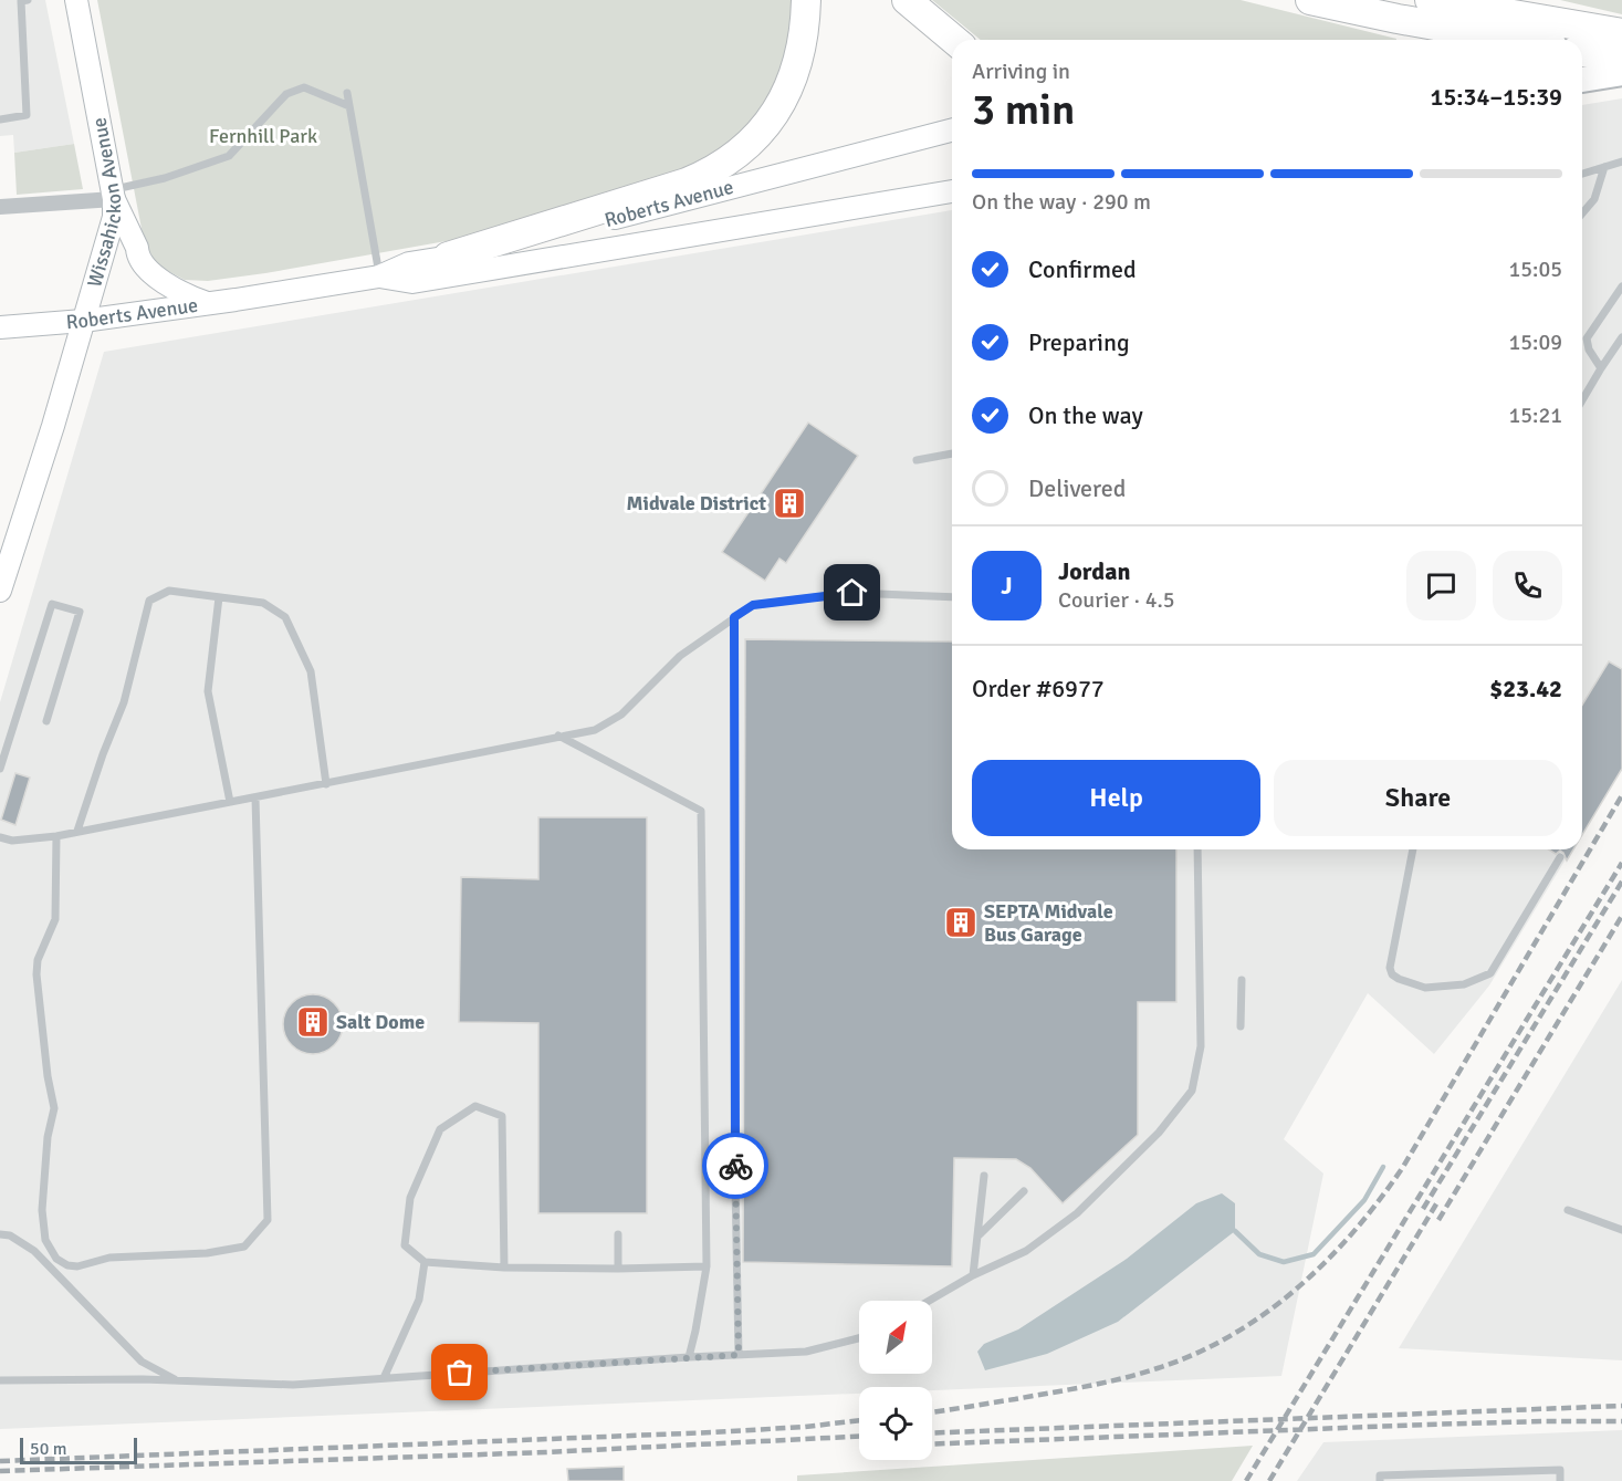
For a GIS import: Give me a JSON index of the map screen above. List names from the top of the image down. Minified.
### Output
{"streets":{"main road":["Wissahickon Avenue","Roberts Avenue"]},"crossings":[["Wissahickon Avenue","Roberts Avenue"]],"parks":["Fernhill Park"],"places":{"building":["Midvale District","SEPTA Midvale Bus Garage","Salt Dome"]},"scale_bar":"50 m","north":"top right","page":{"heading":["3 min","Arriving in","15:34–15:39"],"panel":["Jordan","Courier · 4.5","Order #6977","$23.42"],"bar":"On the way · 290 m","list":[["Confirmed","15:05"],["Preparing","15:09"],["On the way","15:21"],"Delivered"],"round":"J","buttons":["Help","Share"],"scale":"50 m"}}
